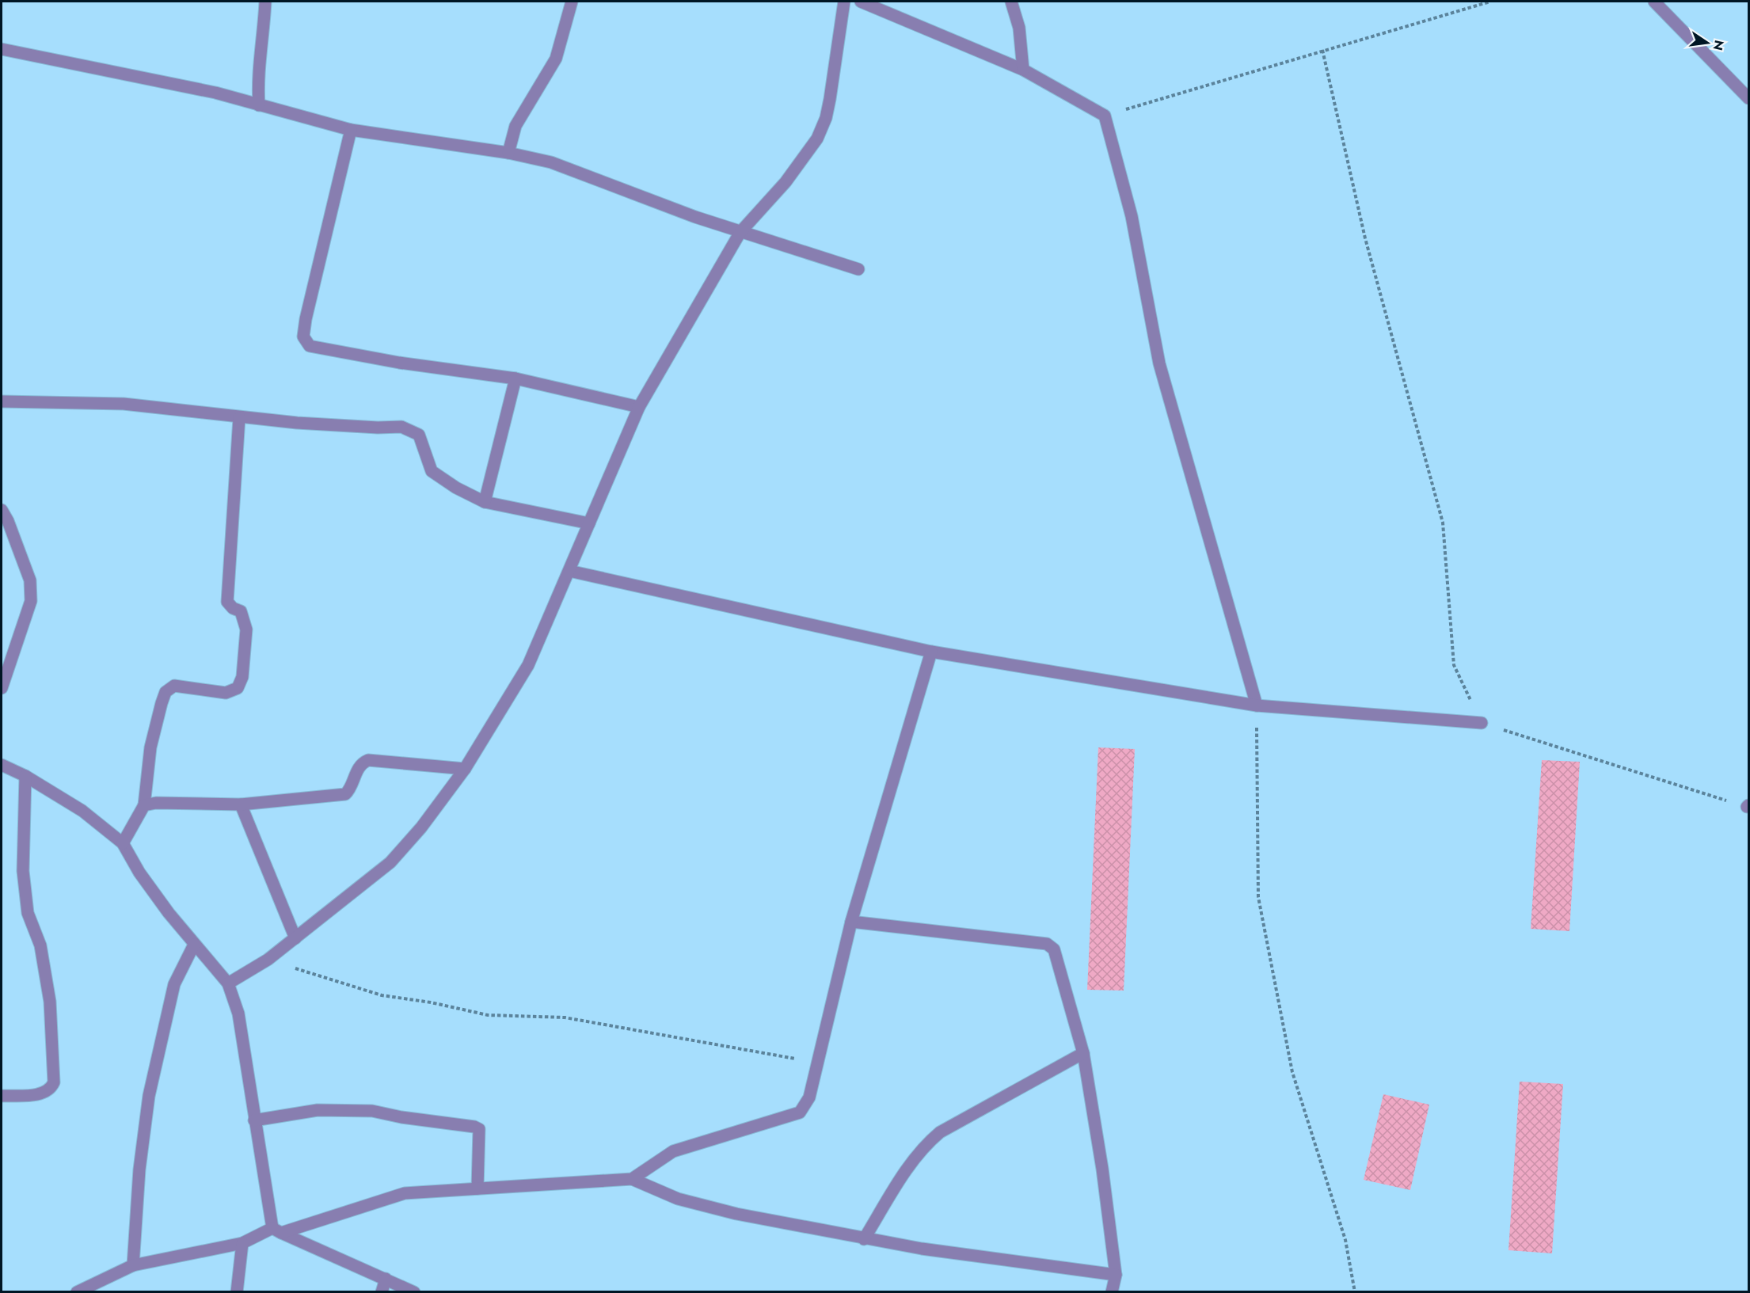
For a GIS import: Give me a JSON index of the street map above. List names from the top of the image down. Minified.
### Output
{"north":"right"}
